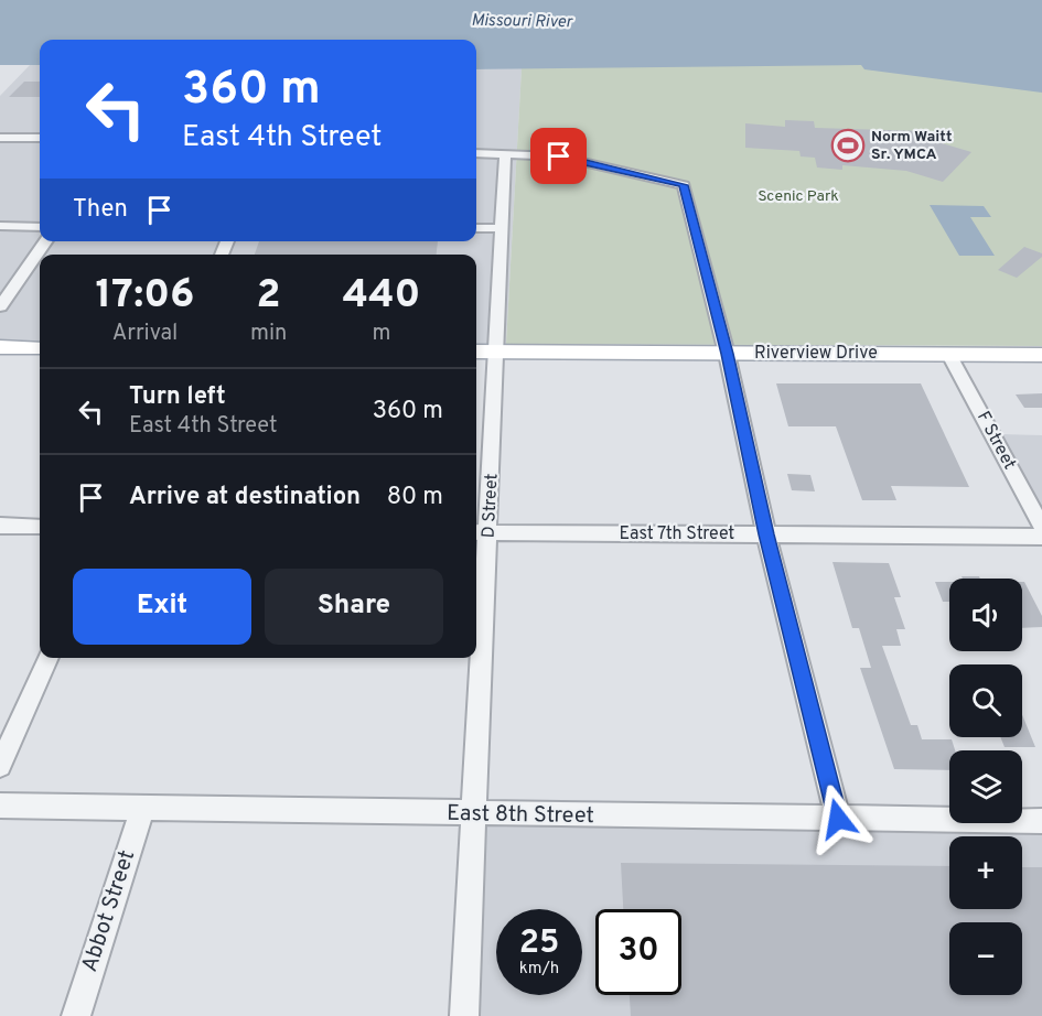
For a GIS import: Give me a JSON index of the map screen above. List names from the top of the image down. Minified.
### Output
{"streets":{"main road":["Riverview Drive"],"street":["F Street","D Street","East 7th Street","East 8th Street","Abbot Street"]},"crossings":[["Riverview Drive","F Street"],["Riverview Drive","D Street"],["D Street","East 7th Street"],["D Street","East 8th Street"],["East 8th Street","Abbot Street"]],"water":["Missouri River"],"parks":["Scenic Park"],"places":{"sports":["Norm Waitt Sr. YMCA"]},"page":{"turn":["360 m","East 4th Street"],"then":"Then","eta":["17:06","Arrival","2","min","440","m"],"list":[{"name":"Turn left","note":"East 4th Street","value":"360 m"},{"name":"Arrive at destination","value":"80 m"}],"buttons":["Exit","Share"],"map_buttons":["+","−"],"speed":"25 km/h","limit":"30"}}
